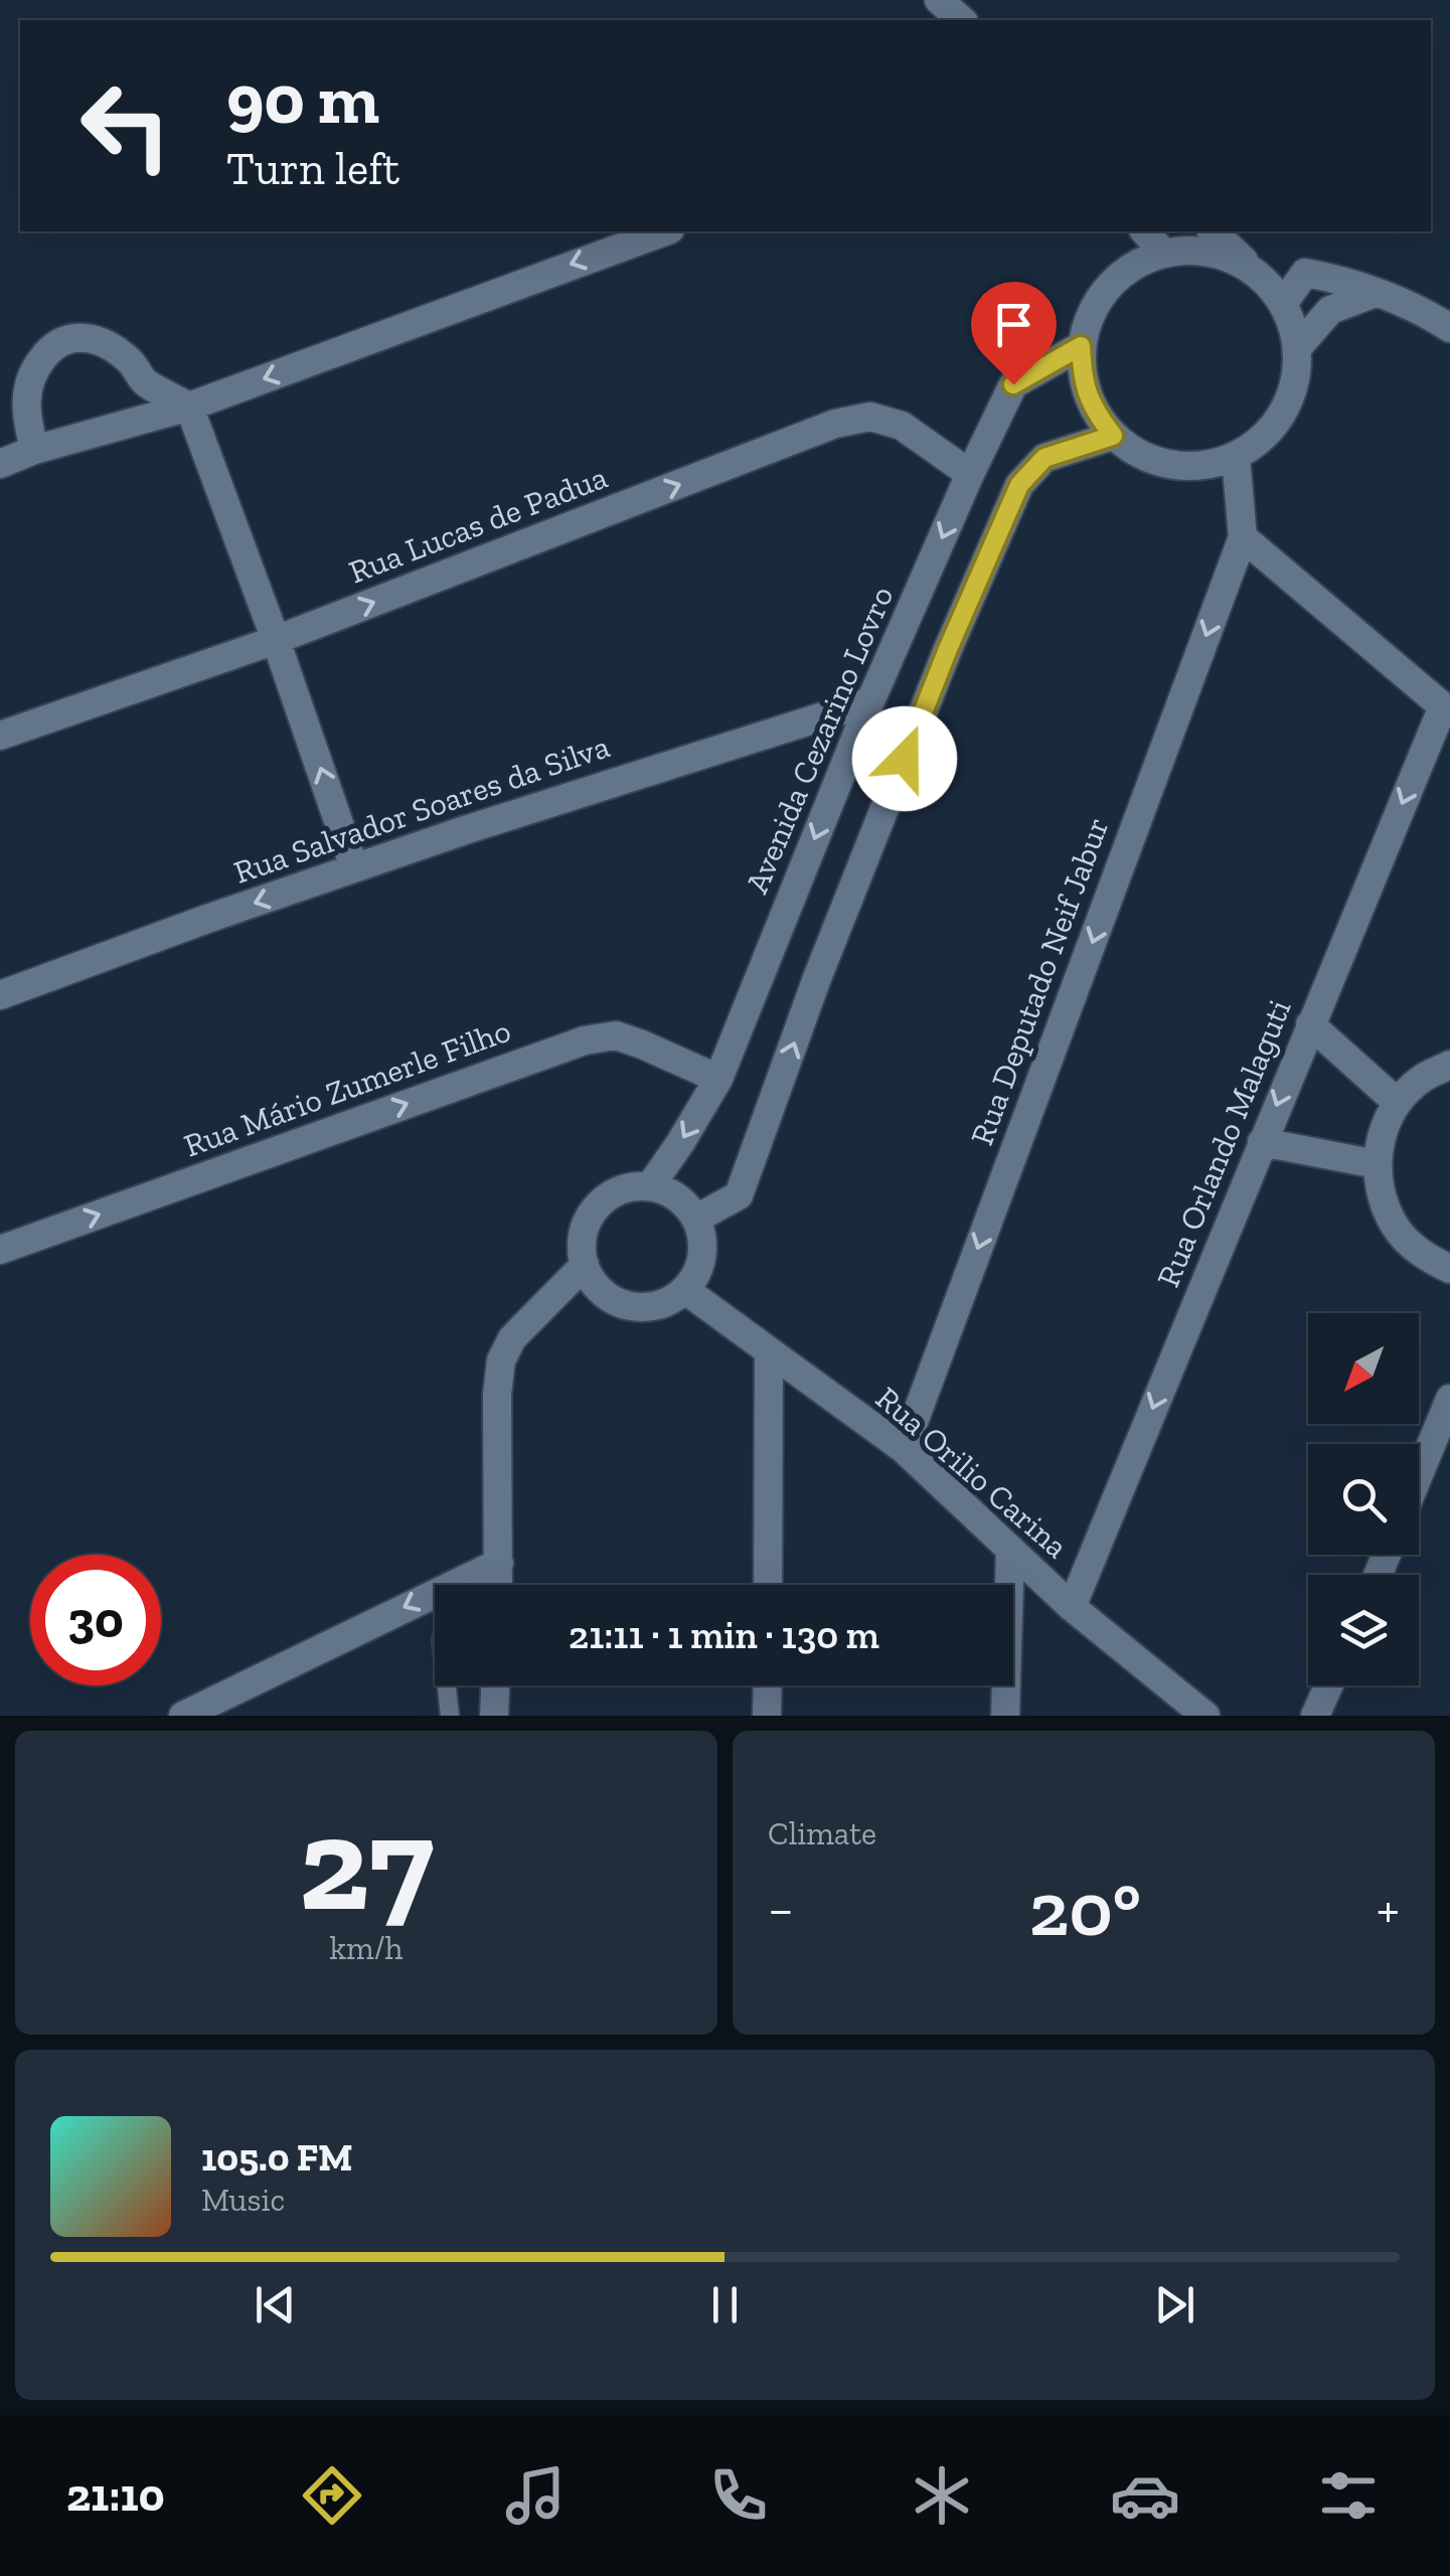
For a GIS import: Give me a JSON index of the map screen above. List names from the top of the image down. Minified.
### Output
{"streets":{"street":["Rua Lucas de Padua","Avenida Cezarino Lovro","Rua Salvador Soares da Silva","Rua Deputado Neif Jabur","Rua Mário Zumerle Filho","Rua Orlando Malaguti","Rua Orilio Carina"]},"crossings":[["Rua Lucas de Padua","Avenida Cezarino Lovro"],["Avenida Cezarino Lovro","Rua Salvador Soares da Silva"],["Avenida Cezarino Lovro","Rua Mário Zumerle Filho"],["Avenida Cezarino Lovro","Rua Orilio Carina"],["Rua Deputado Neif Jabur","Rua Orilio Carina"],["Rua Orlando Malaguti","Rua Orilio Carina"]],"one_way":["Rua Salvador Soares da Silva","Rua Mário Zumerle Filho","Rua Orlando Malaguti"],"north":"bottom left","page":{"turn":["90 m","Turn left"],"limit":"30","trip":"21:11 · 1 min · 130 m","tile":[["27","km/h"],"Climate"],"heat":["−","20°","+"],"song":["105.0 FM","Music"],"tabs":"21:10"}}
